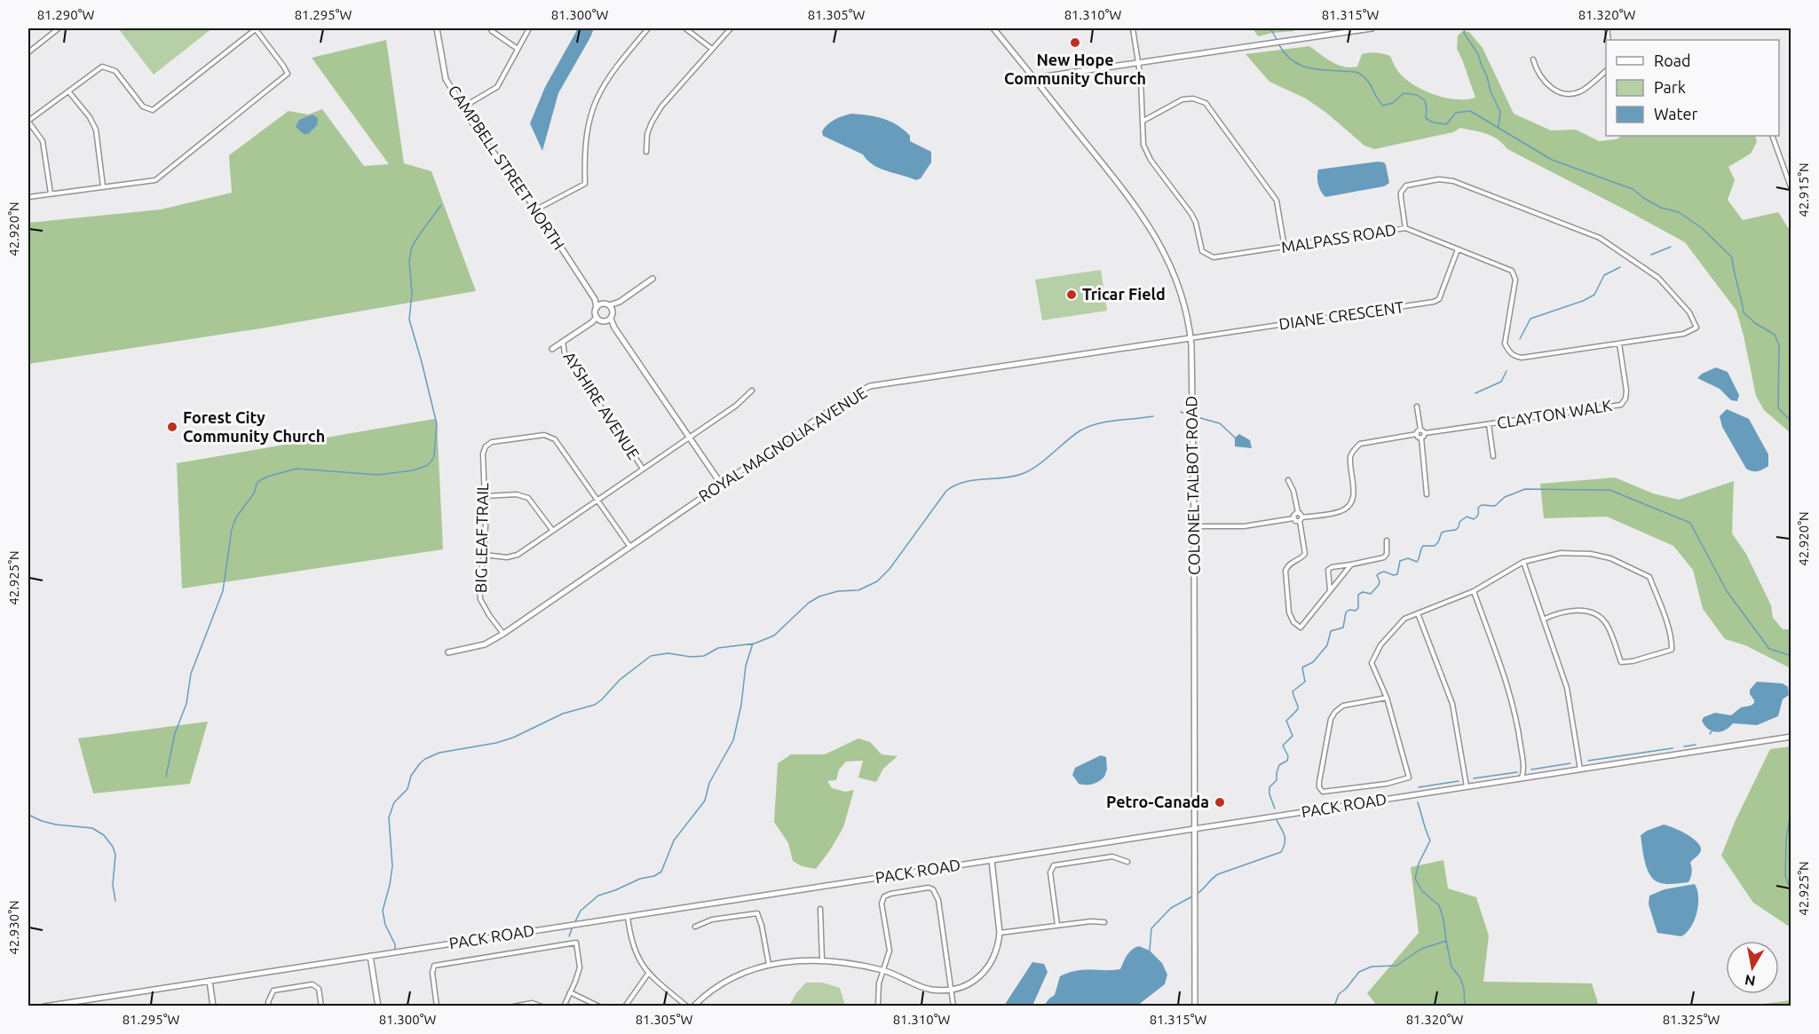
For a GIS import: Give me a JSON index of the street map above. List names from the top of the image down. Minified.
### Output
{"streets":{"street":["CAMPBELL STREET NORTH","MALPASS ROAD","DIANE CRESCENT","AYSHIRE AVENUE","CLAYTON WALK","ROYAL MAGNOLIA AVENUE","COLONEL TALBOT ROAD","BIG LEAF TRAIL","PACK ROAD"]},"crossings":[["CAMPBELL STREET NORTH","AYSHIRE AVENUE"],["MALPASS ROAD","DIANE CRESCENT"],["MALPASS ROAD","CLAYTON WALK"],["DIANE CRESCENT","ROYAL MAGNOLIA AVENUE"],["DIANE CRESCENT","COLONEL TALBOT ROAD"],["ROYAL MAGNOLIA AVENUE","COLONEL TALBOT ROAD"],["ROYAL MAGNOLIA AVENUE","BIG LEAF TRAIL"],["COLONEL TALBOT ROAD","PACK ROAD"]],"places":["New Hope Community Church","Tricar Field","Forest City Community Church","Petro-Canada"],"legend":["Road","Park","Water"],"north":"bottom","coordinates":["81.290°W","81.295°W","81.300°W","81.305°W","81.310°W","81.315°W","81.320°W","42.915°N","42.920°N","42.925°N","42.930°N","81.325°W"]}
